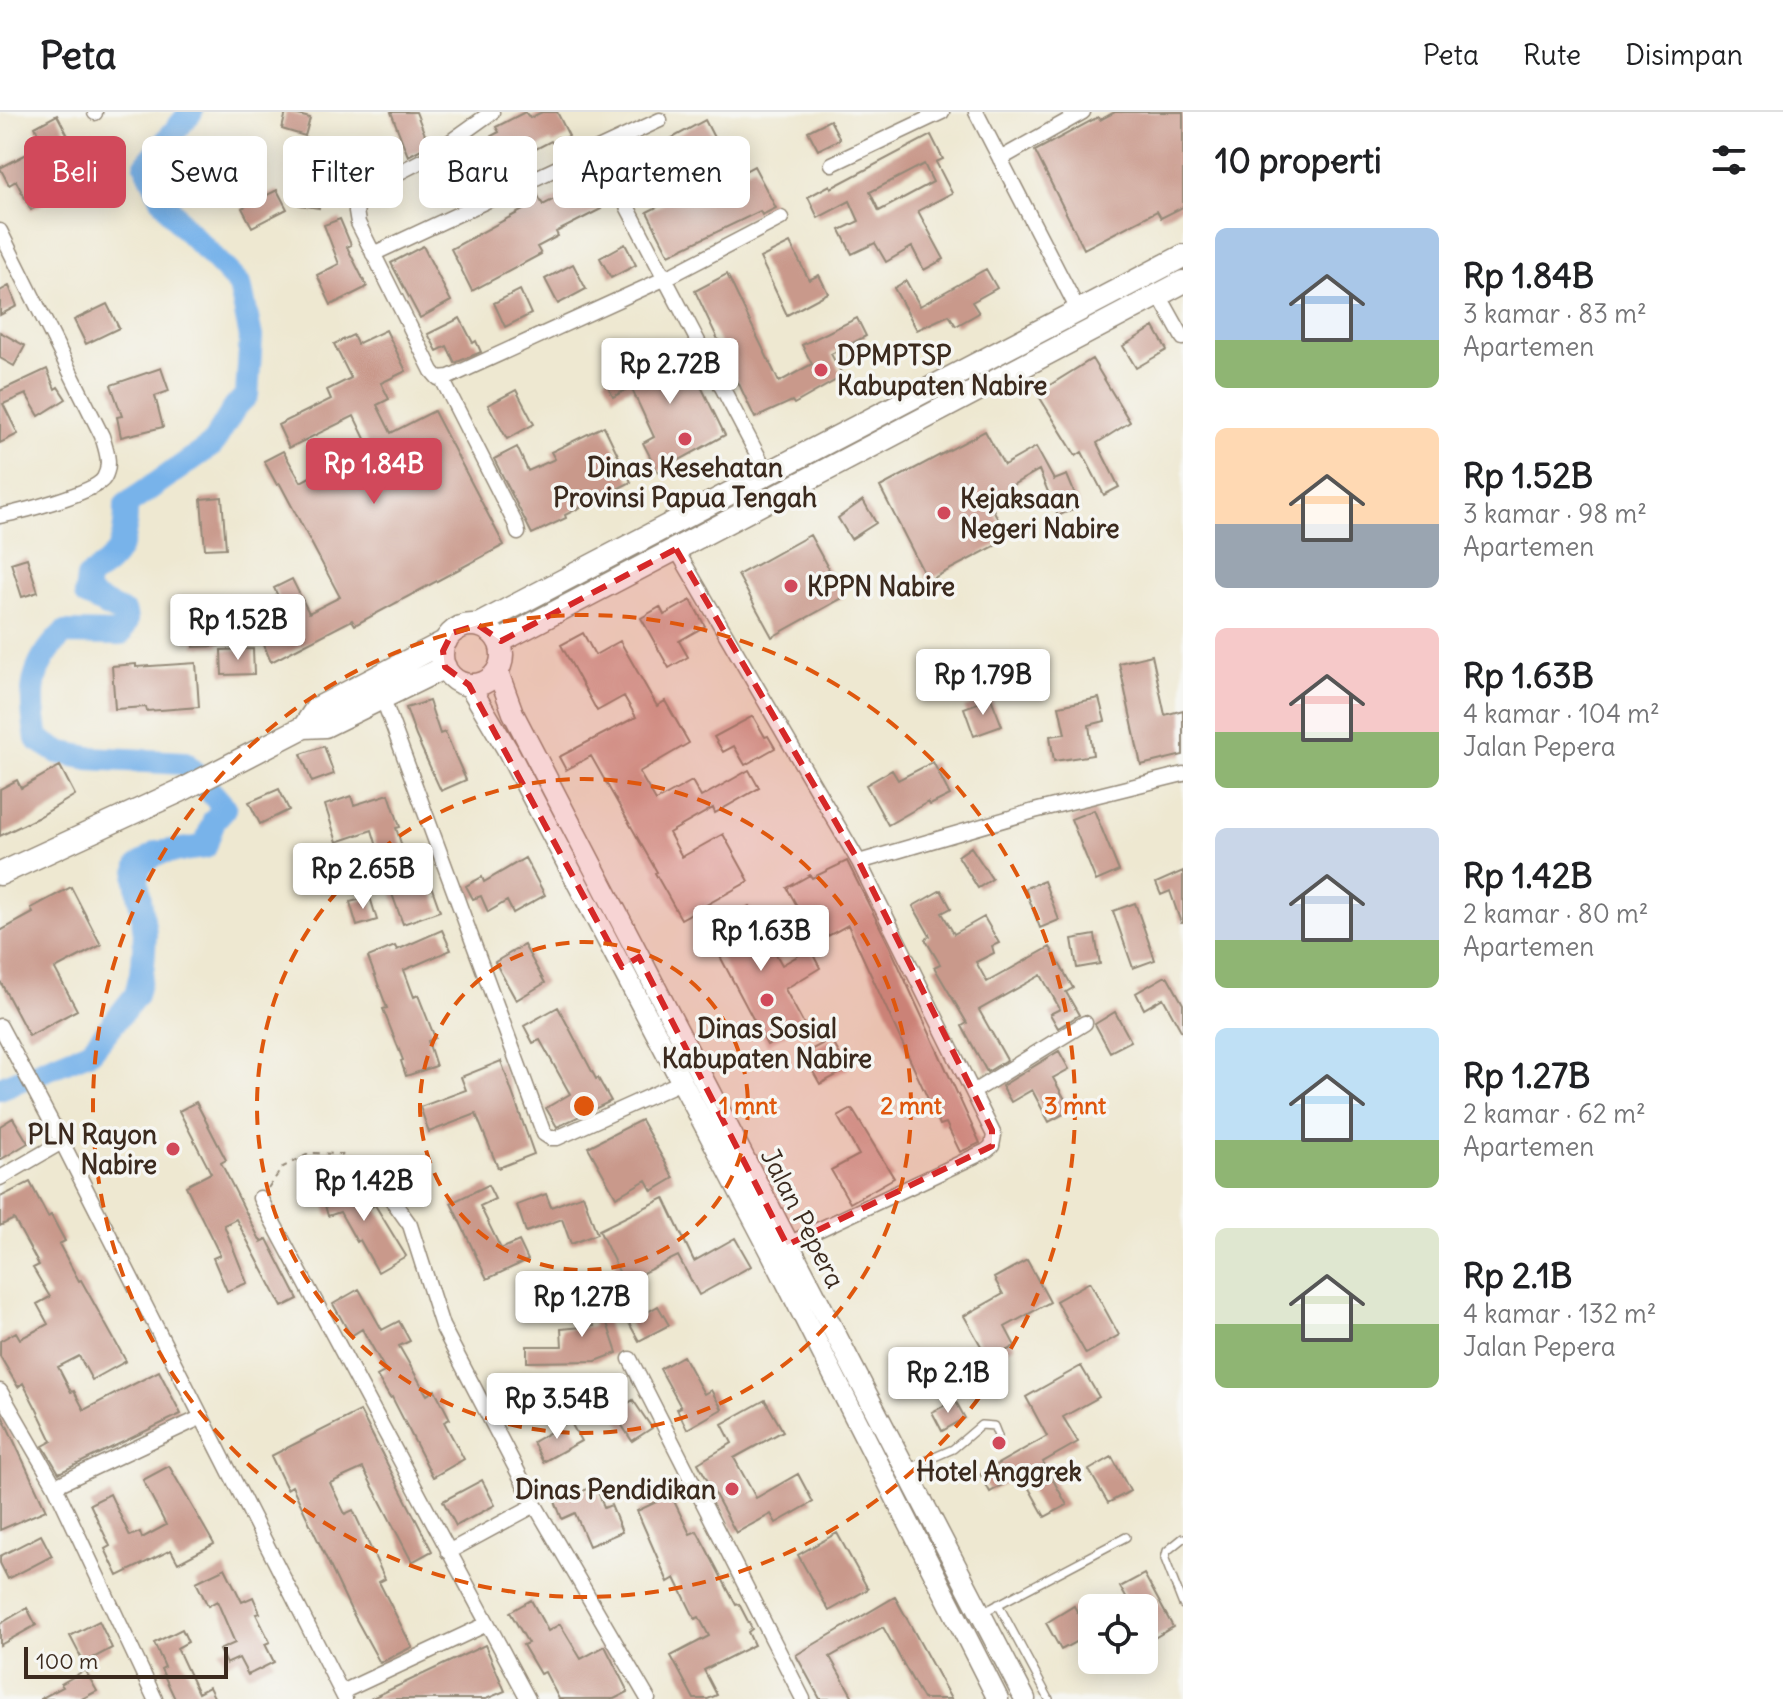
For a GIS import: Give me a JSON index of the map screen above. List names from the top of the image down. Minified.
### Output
{"streets":{"main road":["Jalan Pepera"]},"places":["DPMPTSP Kabupaten Nabire","Dinas Kesehatan Provinsi Papua Tengah","Kejaksaan Negeri Nabire","KPPN Nabire","Dinas Sosial Kabupaten Nabire","PLN Rayon Nabire","Hotel Anggrek","Dinas Pendidikan"],"scale_bar":"100 m","page":{"header":"Peta","nav":["Peta","Rute","Disimpan"],"heading":"10 properti","chip":["Beli","Sewa","Filter","Baru","Apartemen"],"list":[{"name":"Rp 1.84B","note":"3 kamar · 83 m² · Apartemen"},{"name":"Rp 1.52B","note":"3 kamar · 98 m² · Apartemen"},{"name":"Rp 1.63B","note":"4 kamar · 104 m² · Jalan Pepera"},{"name":"Rp 1.42B","note":"2 kamar · 80 m² · Apartemen"},{"name":"Rp 1.27B","note":"2 kamar · 62 m² · Apartemen"},{"name":"Rp 2.1B","note":"4 kamar · 132 m² · Jalan Pepera"}],"price":["Rp 2.72B","Rp 1.84B","Rp 1.52B","Rp 1.79B","Rp 2.65B","Rp 1.63B","Rp 1.42B","Rp 1.27B","Rp 2.1B","Rp 3.54B"],"scale":"100 m"},"rings":["1 mnt","2 mnt","3 mnt"]}
